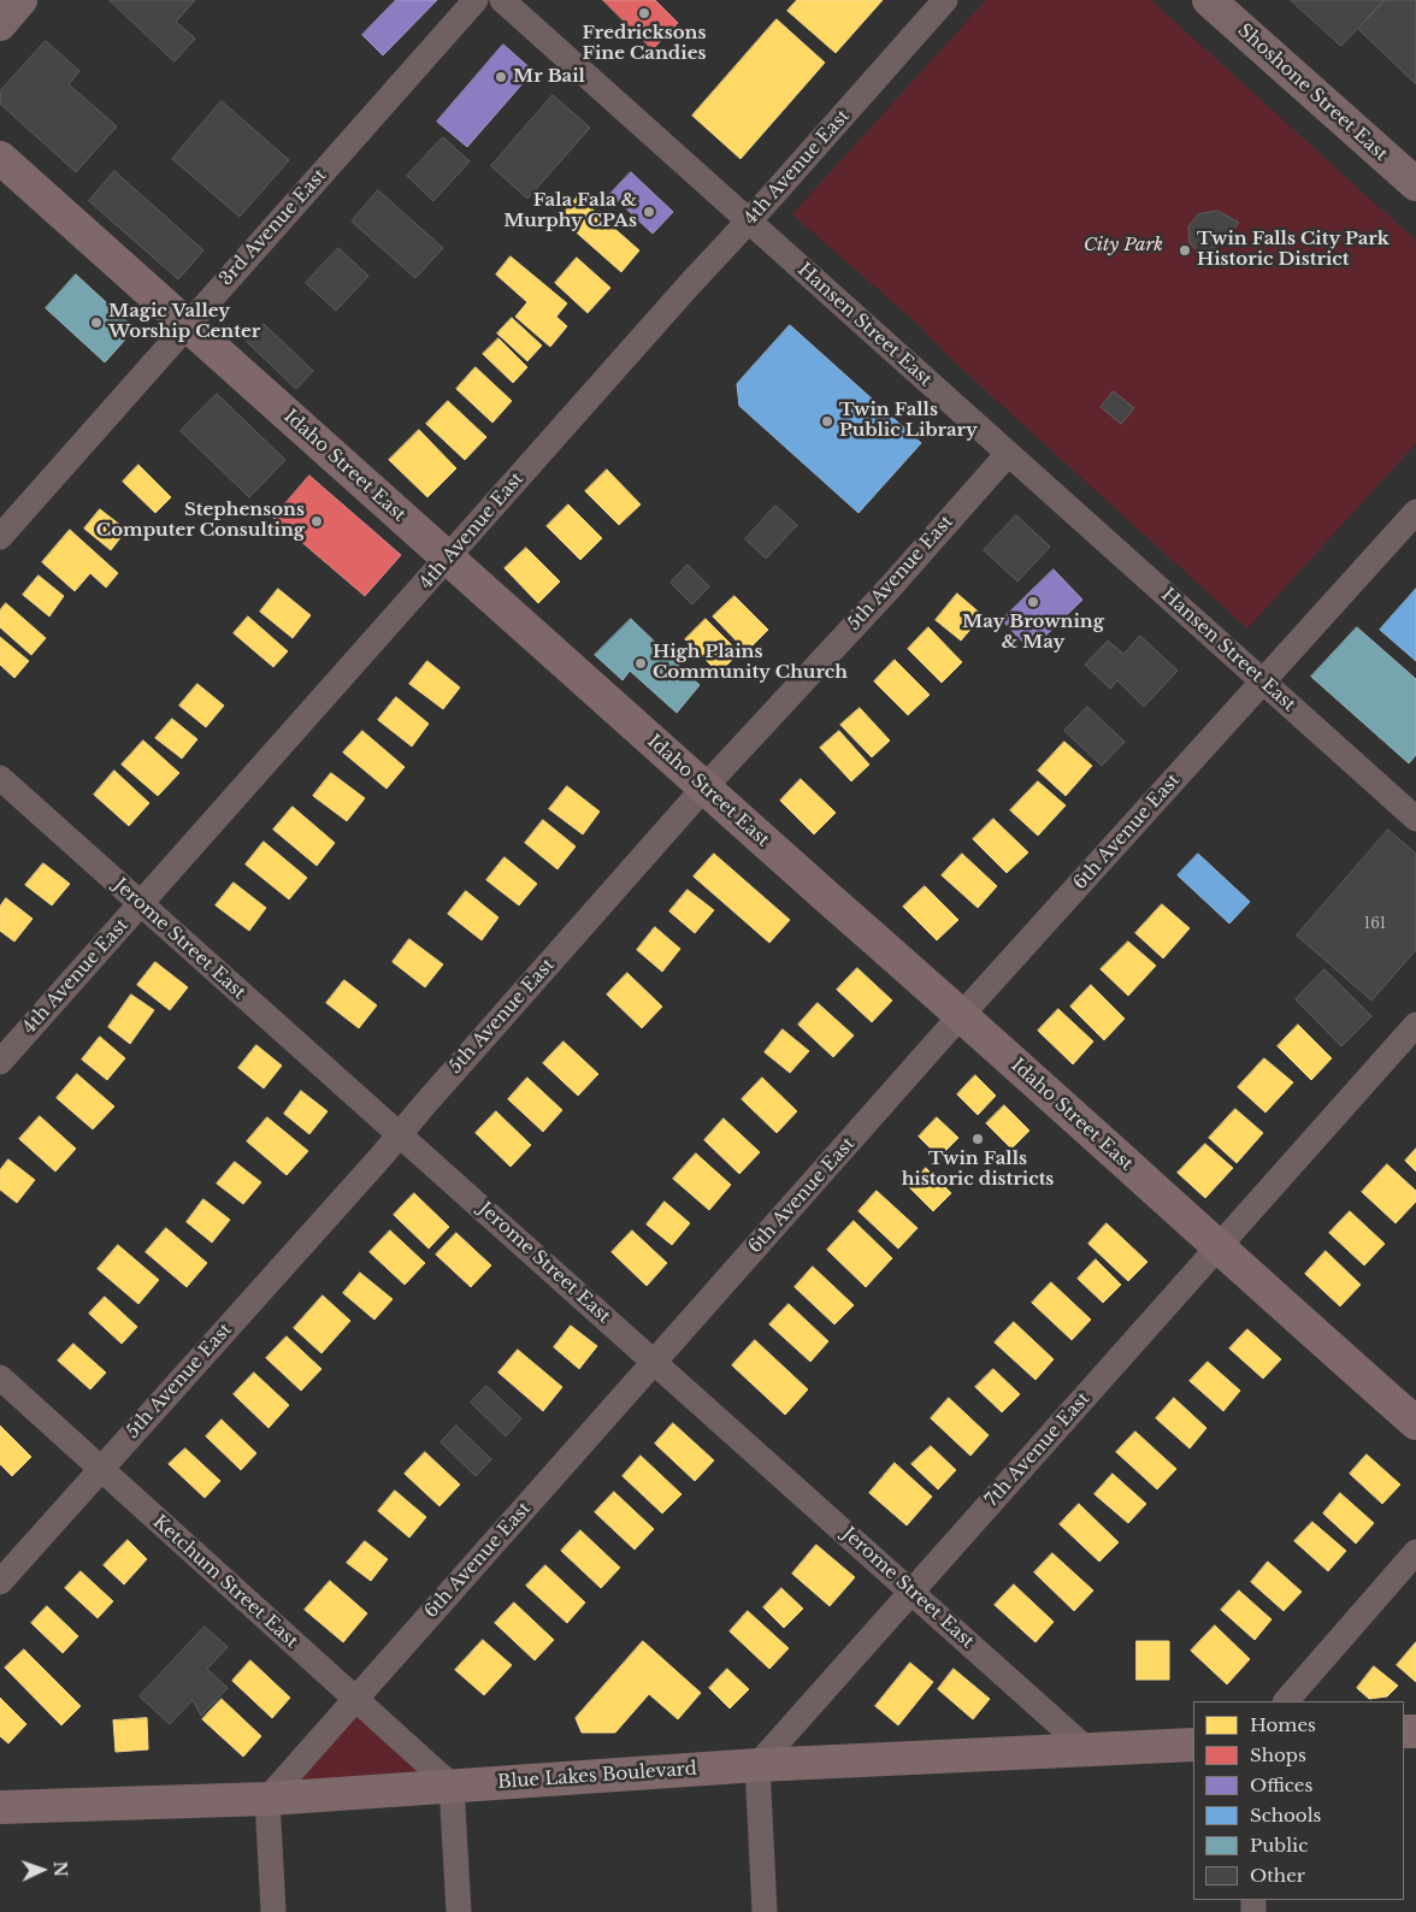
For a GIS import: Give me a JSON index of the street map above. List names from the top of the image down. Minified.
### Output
{"streets":{"main road":["Shoshone Street East"],"street":["4th Avenue East","3rd Avenue East","Hansen Street East","Idaho Street East","5th Avenue East","6th Avenue East","Jerome Street East","7th Avenue East","Ketchum Street East","Blue Lakes Boulevard"]},"crossings":[["4th Avenue East","Hansen Street East"],["4th Avenue East","Idaho Street East"],["4th Avenue East","Jerome Street East"],["3rd Avenue East","Idaho Street East"],["Hansen Street East","5th Avenue East"],["Hansen Street East","6th Avenue East"],["Idaho Street East","5th Avenue East"],["Idaho Street East","6th Avenue East"],["Idaho Street East","7th Avenue East"],["5th Avenue East","Jerome Street East"],["5th Avenue East","Ketchum Street East"],["6th Avenue East","Jerome Street East"],["6th Avenue East","Ketchum Street East"],["6th Avenue East","Blue Lakes Boulevard"],["Jerome Street East","7th Avenue East"],["Jerome Street East","Blue Lakes Boulevard"],["7th Avenue East","Blue Lakes Boulevard"],["Ketchum Street East","Blue Lakes Boulevard"]],"parks":["City Park"],"places":["Fredricksons Fine Candies","Mr Bail","Fala Fala & Murphy CPAs","Twin Falls City Park Historic District","Magic Valley Worship Center","Twin Falls Public Library","Stephensons Computer Consulting","May Browning & May","High Plains Community Church","Twin Falls historic districts"],"house_numbers":["161"],"legend":["Homes","Shops","Offices","Schools","Public","Other"],"north":"right"}
